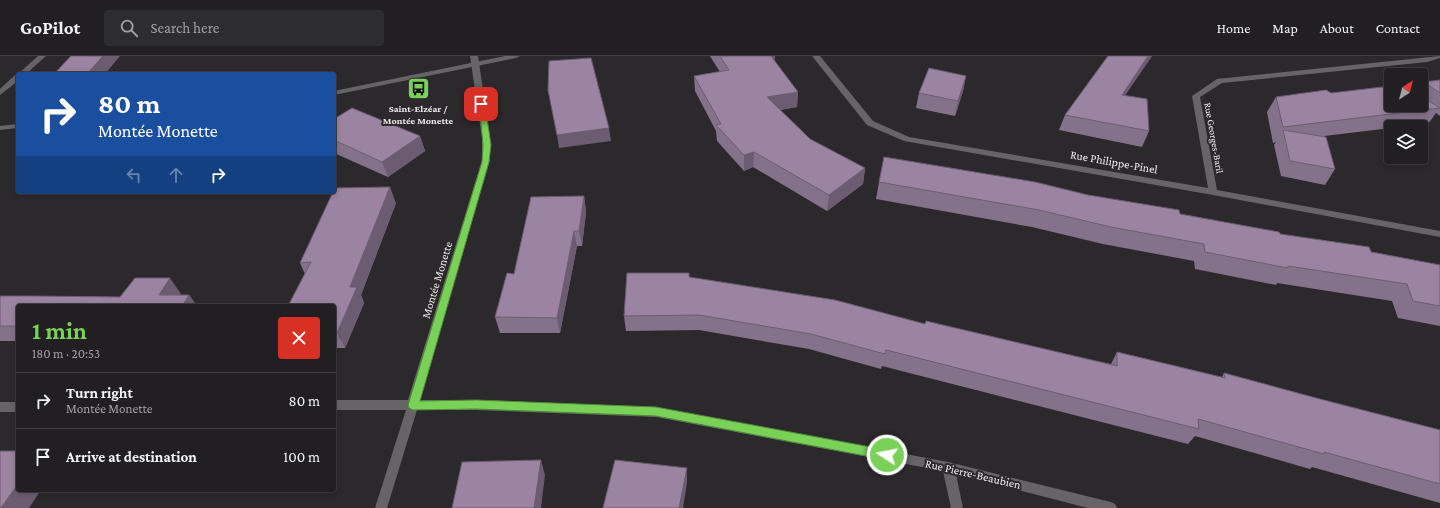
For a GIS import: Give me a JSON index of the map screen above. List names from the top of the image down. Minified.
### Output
{"streets":{"street":["Rue Georges-Baril","Rue Philippe-Pinel","Montée Monette","Rue Pierre-Beaubien"]},"crossings":[["Rue Georges-Baril","Rue Philippe-Pinel"],["Montée Monette","Rue Pierre-Beaubien"]],"places":{"bus stop":["Saint-Elzéar / Montée Monette"]},"north":"top right","page":{"header":"GoPilot","search":"Search here","nav":["Home","Map","About","Contact"],"turn":["80 m","Montée Monette"],"heading":["1 min","180 m · 20:53"],"list":[{"name":"Turn right","note":"Montée Monette","value":"80 m"},{"name":"Arrive at destination","value":"100 m"}]}}
